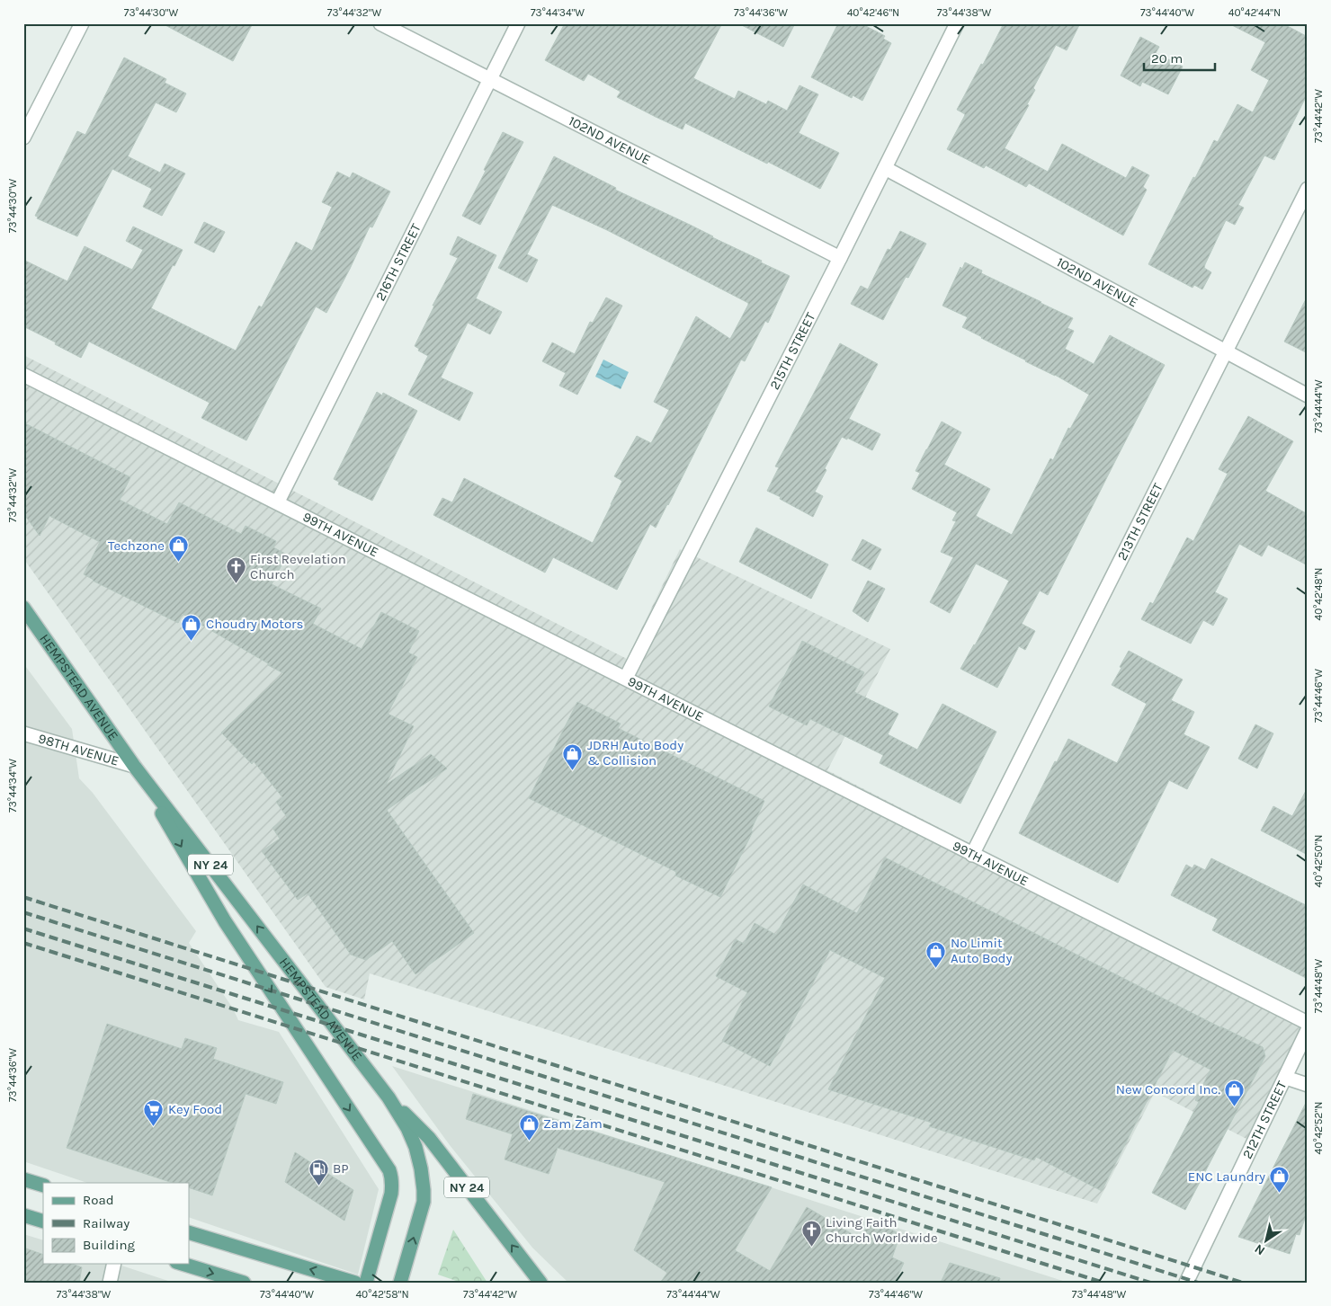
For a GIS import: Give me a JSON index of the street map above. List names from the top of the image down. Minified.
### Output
{"streets":{"main road":["HEMPSTEAD AVENUE","NY 24"],"street":["102ND AVENUE","216TH STREET","215TH STREET","213TH STREET","99TH AVENUE","98TH AVENUE","212TH STREET"]},"crossings":[["102ND AVENUE","216TH STREET"],["102ND AVENUE","215TH STREET"],["102ND AVENUE","213TH STREET"],["216TH STREET","99TH AVENUE"],["215TH STREET","99TH AVENUE"],["213TH STREET","99TH AVENUE"],["HEMPSTEAD AVENUE","98TH AVENUE"],["HEMPSTEAD AVENUE","NY 24"]],"places":{"shop":["Techzone","Choudry Motors","JDRH Auto Body & Collision","No Limit Auto Body","New Concord Inc.","Zam Zam","ENC Laundry"],"church":["First Revelation Church","Living Faith Church Worldwide"],"supermarket":["Key Food"],"fuel station":["BP"]},"legend":["Road","Railway","Building"],"scale_bar":"20 m","north":"bottom left","coordinates":["73°44'30\"W","73°44'32\"W","73°44'34\"W","73°44'36\"W","40°42'46\"N","73°44'38\"W","73°44'40\"W","40°42'44\"N","73°44'42\"W","73°44'44\"W","40°42'48\"N","73°44'46\"W","40°42'50\"N","73°44'48\"W","40°42'52\"N","40°42'58\"N"]}
